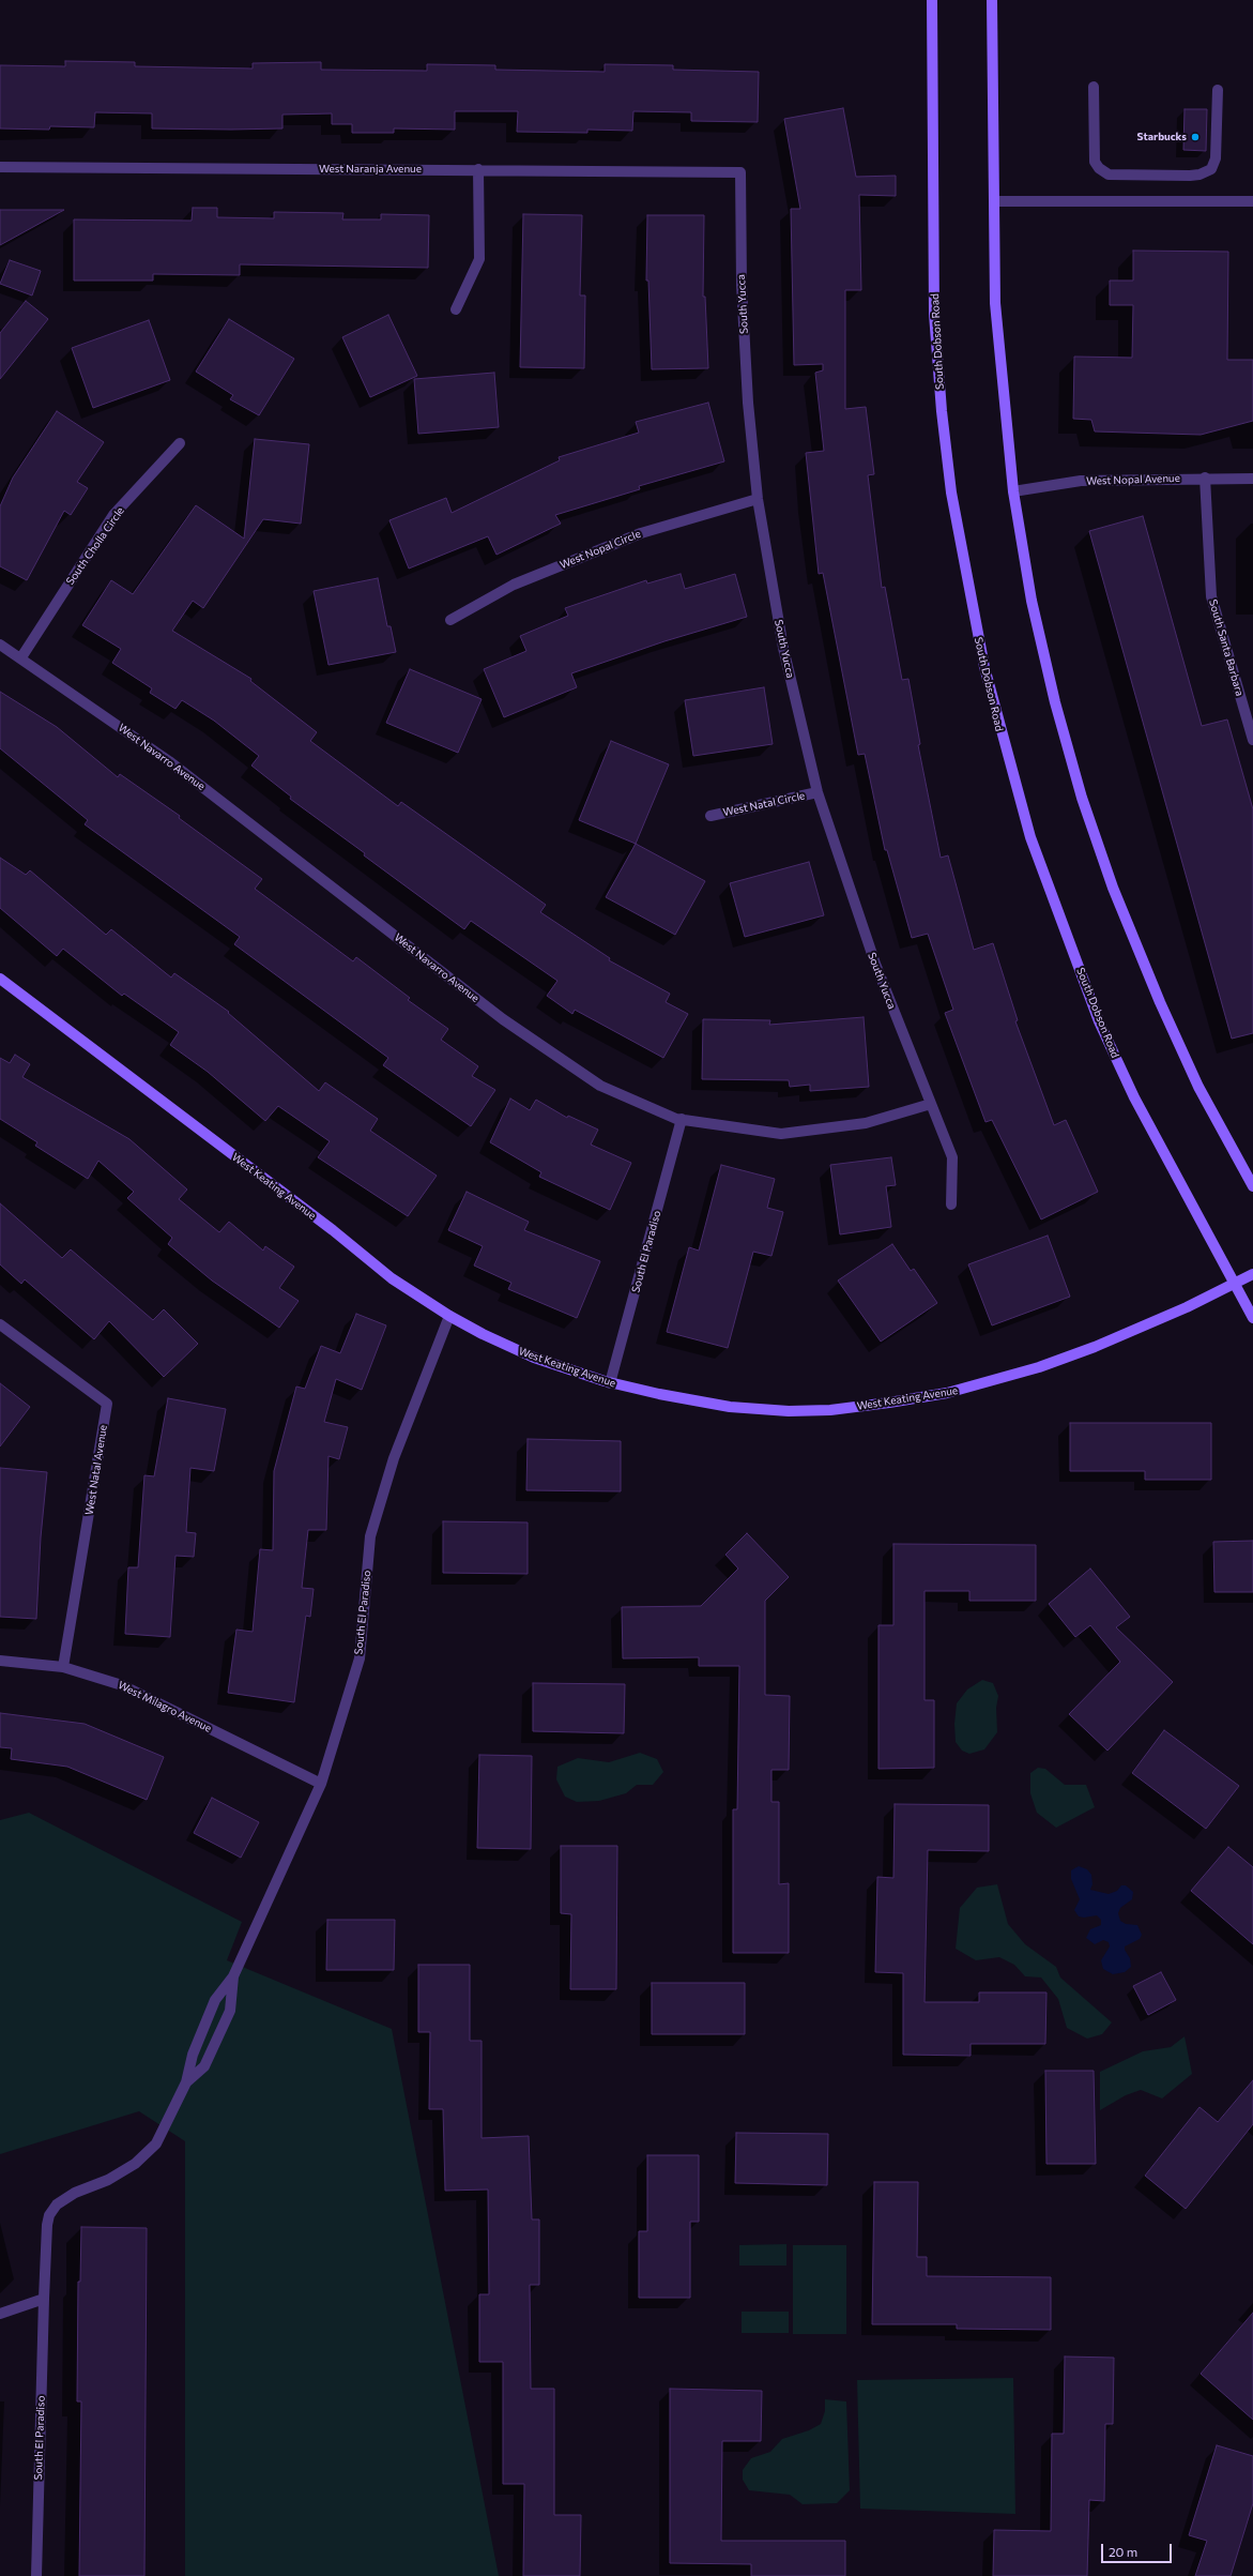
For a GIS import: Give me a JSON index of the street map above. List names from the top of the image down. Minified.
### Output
{"streets":{"main road":["South Dobson Road","West Keating Avenue"],"street":["West Naranja Avenue","South Yucca","West Nopal Avenue","South Cholla Circle","West Nopal Circle","South Santa Barbara","West Navarro Avenue","West Natal Circle","South El Paradiso","West Natal Avenue","West Milagro Avenue"]},"crossings":[["West Naranja Avenue","South Yucca"],["South Yucca","West Nopal Circle"],["South Yucca","West Navarro Avenue"],["South Yucca","West Natal Circle"],["South Dobson Road","West Keating Avenue"],["West Nopal Avenue","South Santa Barbara"],["South Cholla Circle","West Navarro Avenue"],["West Navarro Avenue","South El Paradiso"],["West Keating Avenue","South El Paradiso"],["South El Paradiso","West Milagro Avenue"],["West Natal Avenue","West Milagro Avenue"]],"places":["Starbucks"],"scale_bar":"20 m"}
